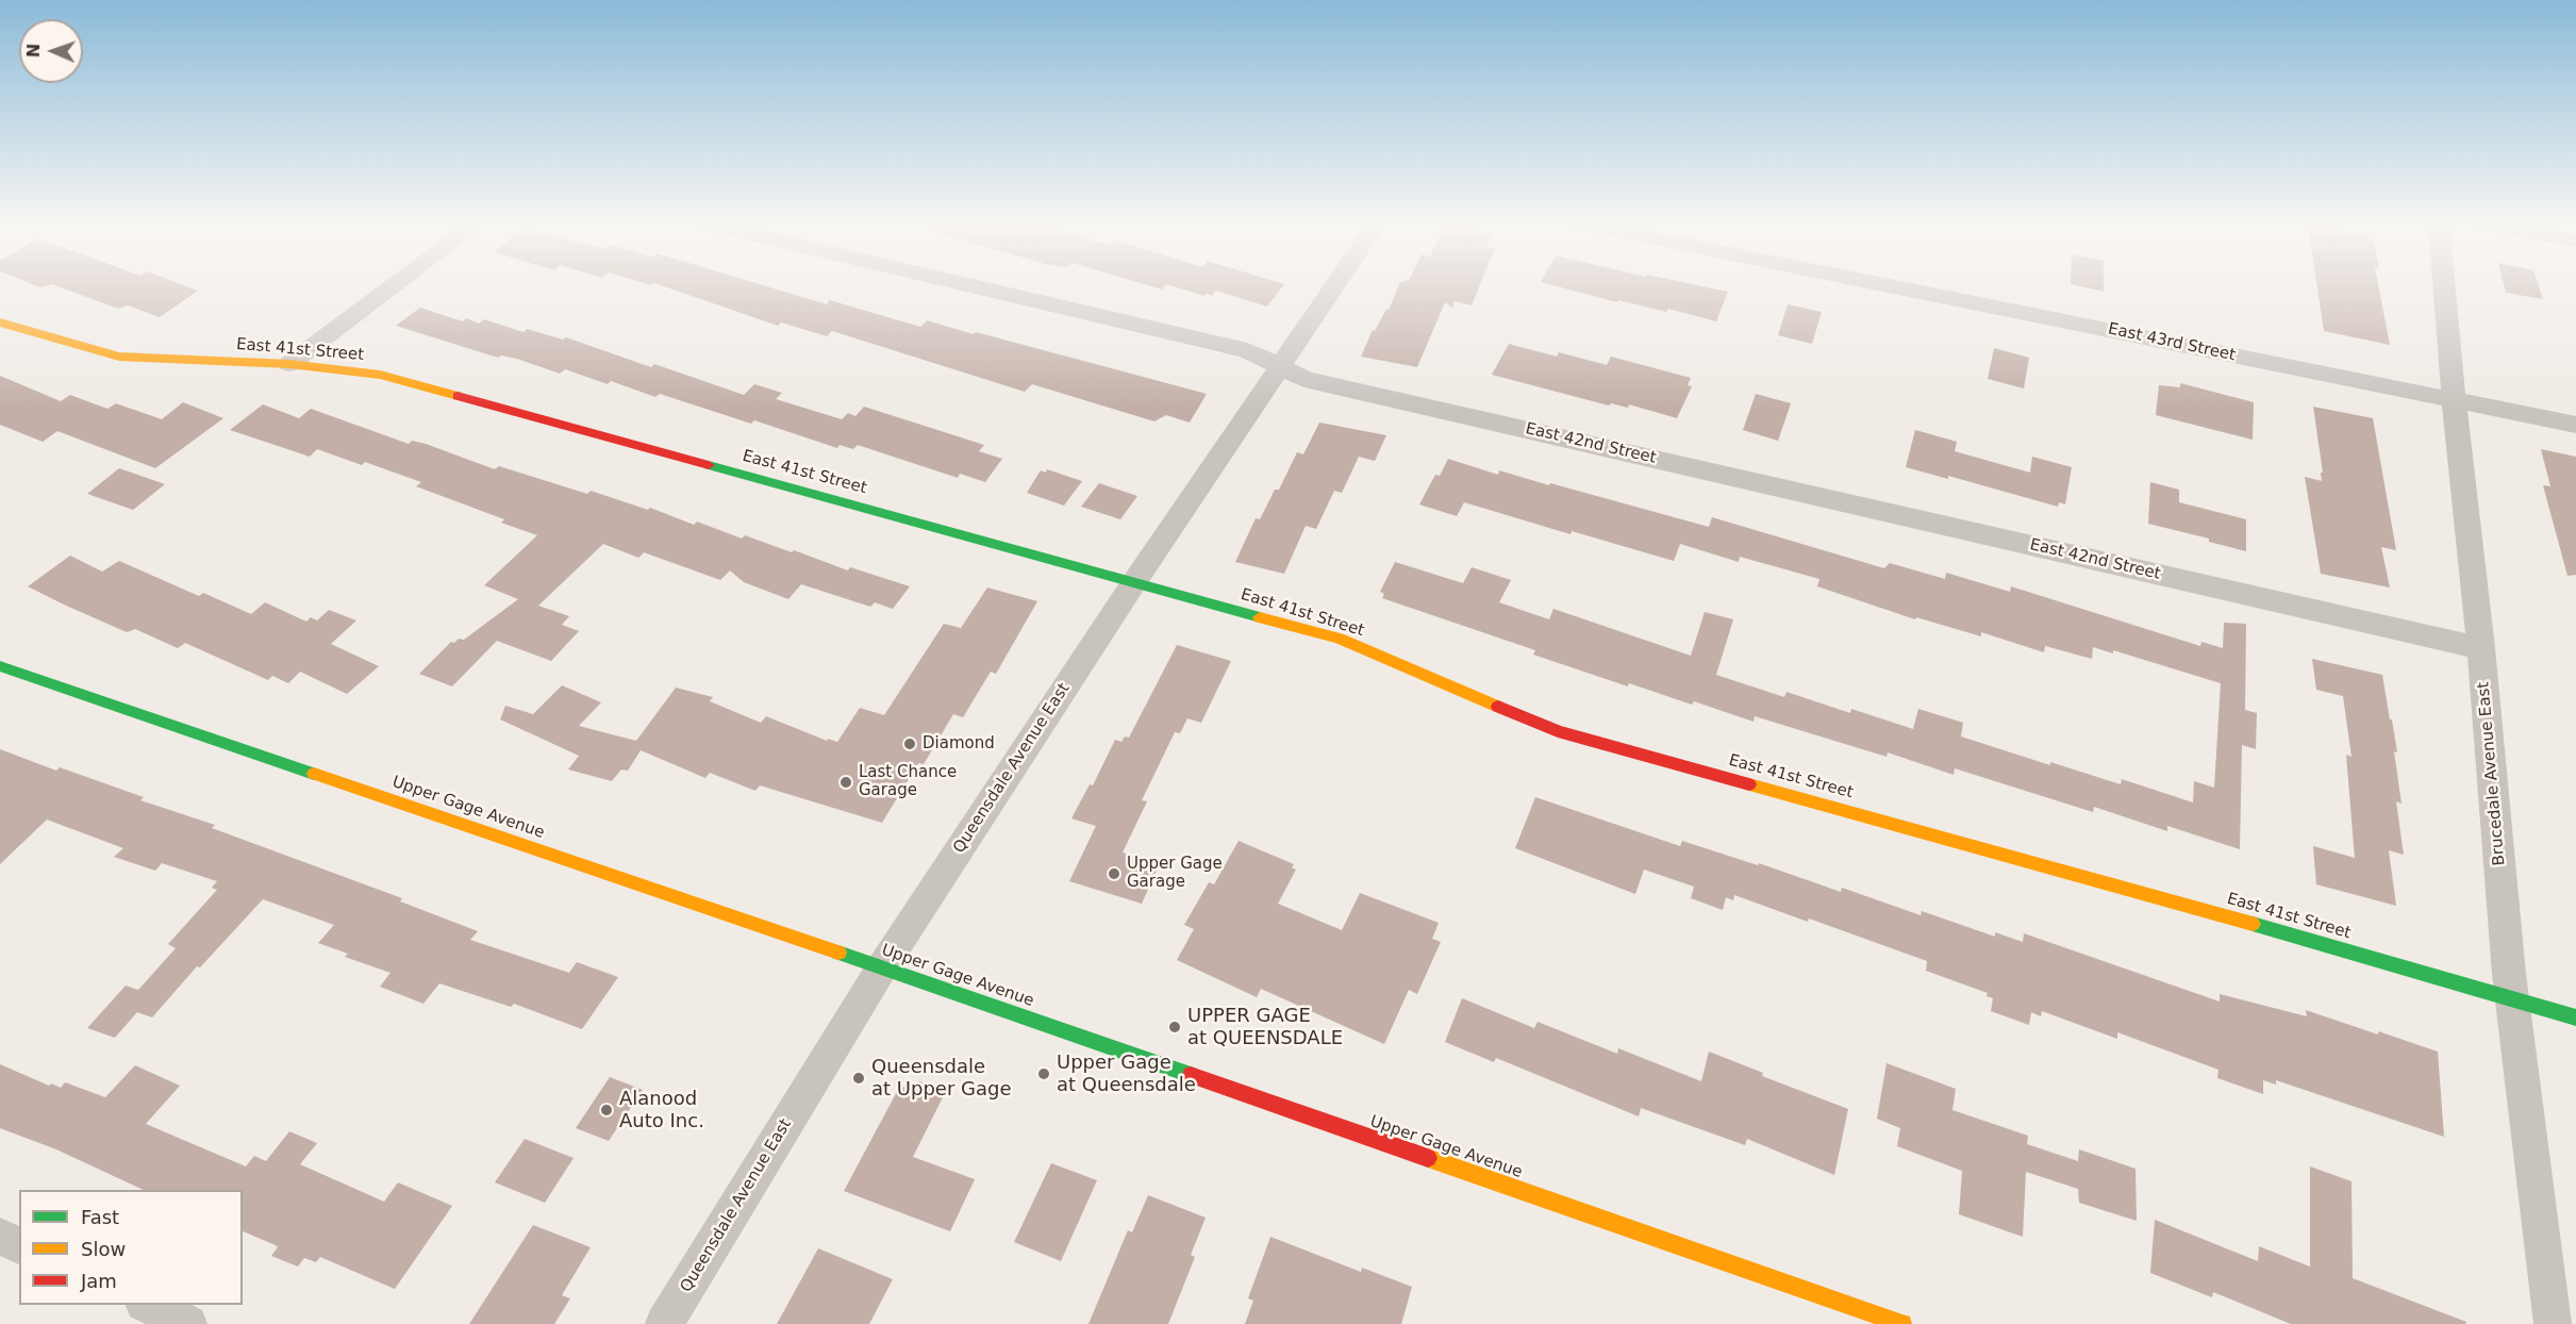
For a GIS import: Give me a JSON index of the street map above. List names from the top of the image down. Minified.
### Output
{"streets":{"street":["East 43rd Street","East 41st Street","East 42nd Street","Queensdale Avenue East","Brucedale Avenue East","Upper Gage Avenue"]},"crossings":[["East 43rd Street","Brucedale Avenue East"],["East 41st Street","Queensdale Avenue East"],["East 41st Street","Brucedale Avenue East"],["East 42nd Street","Queensdale Avenue East"],["East 42nd Street","Brucedale Avenue East"],["Queensdale Avenue East","Upper Gage Avenue"]],"places":["Diamond","Last Chance Garage","Upper Gage Garage","UPPER GAGE at QUEENSDALE","Upper Gage at Queensdale","Queensdale at Upper Gage","Alanood Auto Inc."],"legend":["Fast","Slow","Jam"],"north":"left"}
